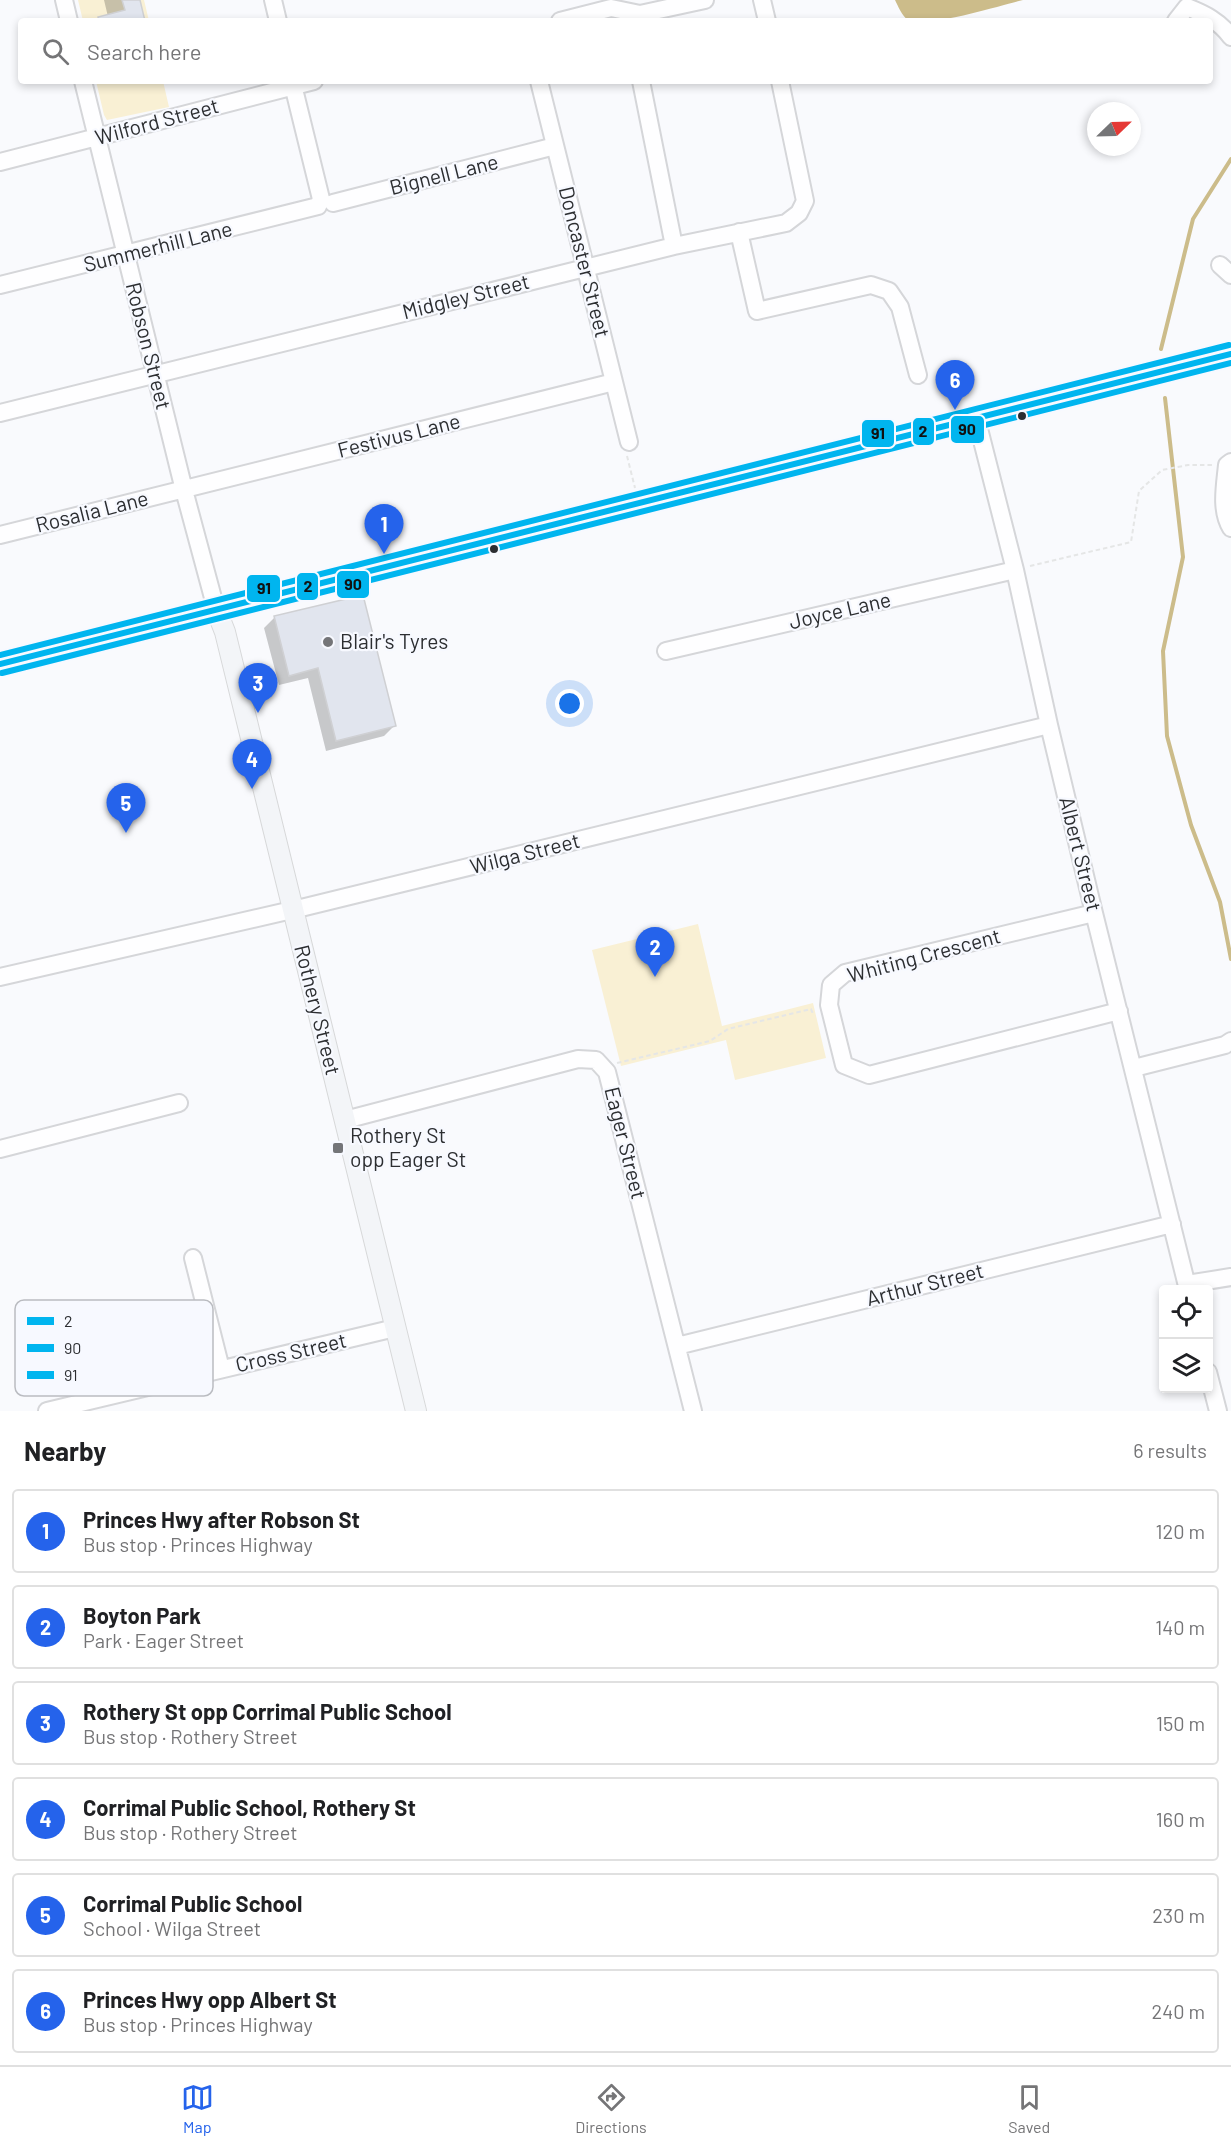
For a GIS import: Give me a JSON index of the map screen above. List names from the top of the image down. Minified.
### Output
{"streets":{"main road":["Rothery Street"],"street":["Wilford Street","Bignell Lane","Summerhill Lane","Doncaster Street","Midgley Street","Robson Street","Festivus Lane","Rosalia Lane","Joyce Lane","Wilga Street","Albert Street","Whiting Crescent","Eager Street","Arthur Street","Cross Street"]},"crossings":[["Wilford Street","Robson Street"],["Bignell Lane","Doncaster Street"],["Summerhill Lane","Robson Street"],["Doncaster Street","Midgley Street"],["Doncaster Street","Festivus Lane"],["Midgley Street","Robson Street"],["Robson Street","Festivus Lane"],["Robson Street","Rosalia Lane"],["Robson Street","Rothery Street"],["Festivus Lane","Rosalia Lane"],["Joyce Lane","Albert Street"],["Wilga Street","Albert Street"],["Wilga Street","Rothery Street"],["Albert Street","Whiting Crescent"],["Albert Street","Arthur Street"],["Rothery Street","Eager Street"],["Rothery Street","Cross Street"],["Eager Street","Arthur Street"]],"places":{"other":["Blair's Tyres"],"transit":["Rothery St opp Eager St"]},"lines":["transit line 91","transit line 2","transit line 90"],"legend":["2","90","91"],"north":"top right","page":{"search":"Search here","pins":["6","1","3","4","5","2"],"heading":["Nearby","6 results"],"list":[{"mark":"1","name":"Princes Hwy after Robson St","note":"Bus stop · Princes Highway","value":"120 m"},{"mark":"2","name":"Boyton Park","note":"Park · Eager Street","value":"140 m"},{"mark":"3","name":"Rothery St opp Corrimal Public School","note":"Bus stop · Rothery Street","value":"150 m"},{"mark":"4","name":"Corrimal Public School, Rothery St","note":"Bus stop · Rothery Street","value":"160 m"},{"mark":"5","name":"Corrimal Public School","note":"School · Wilga Street","value":"230 m"},{"mark":"6","name":"Princes Hwy opp Albert St","note":"Bus stop · Princes Highway","value":"240 m"}],"nav":["Map","Directions","Saved"]}}
